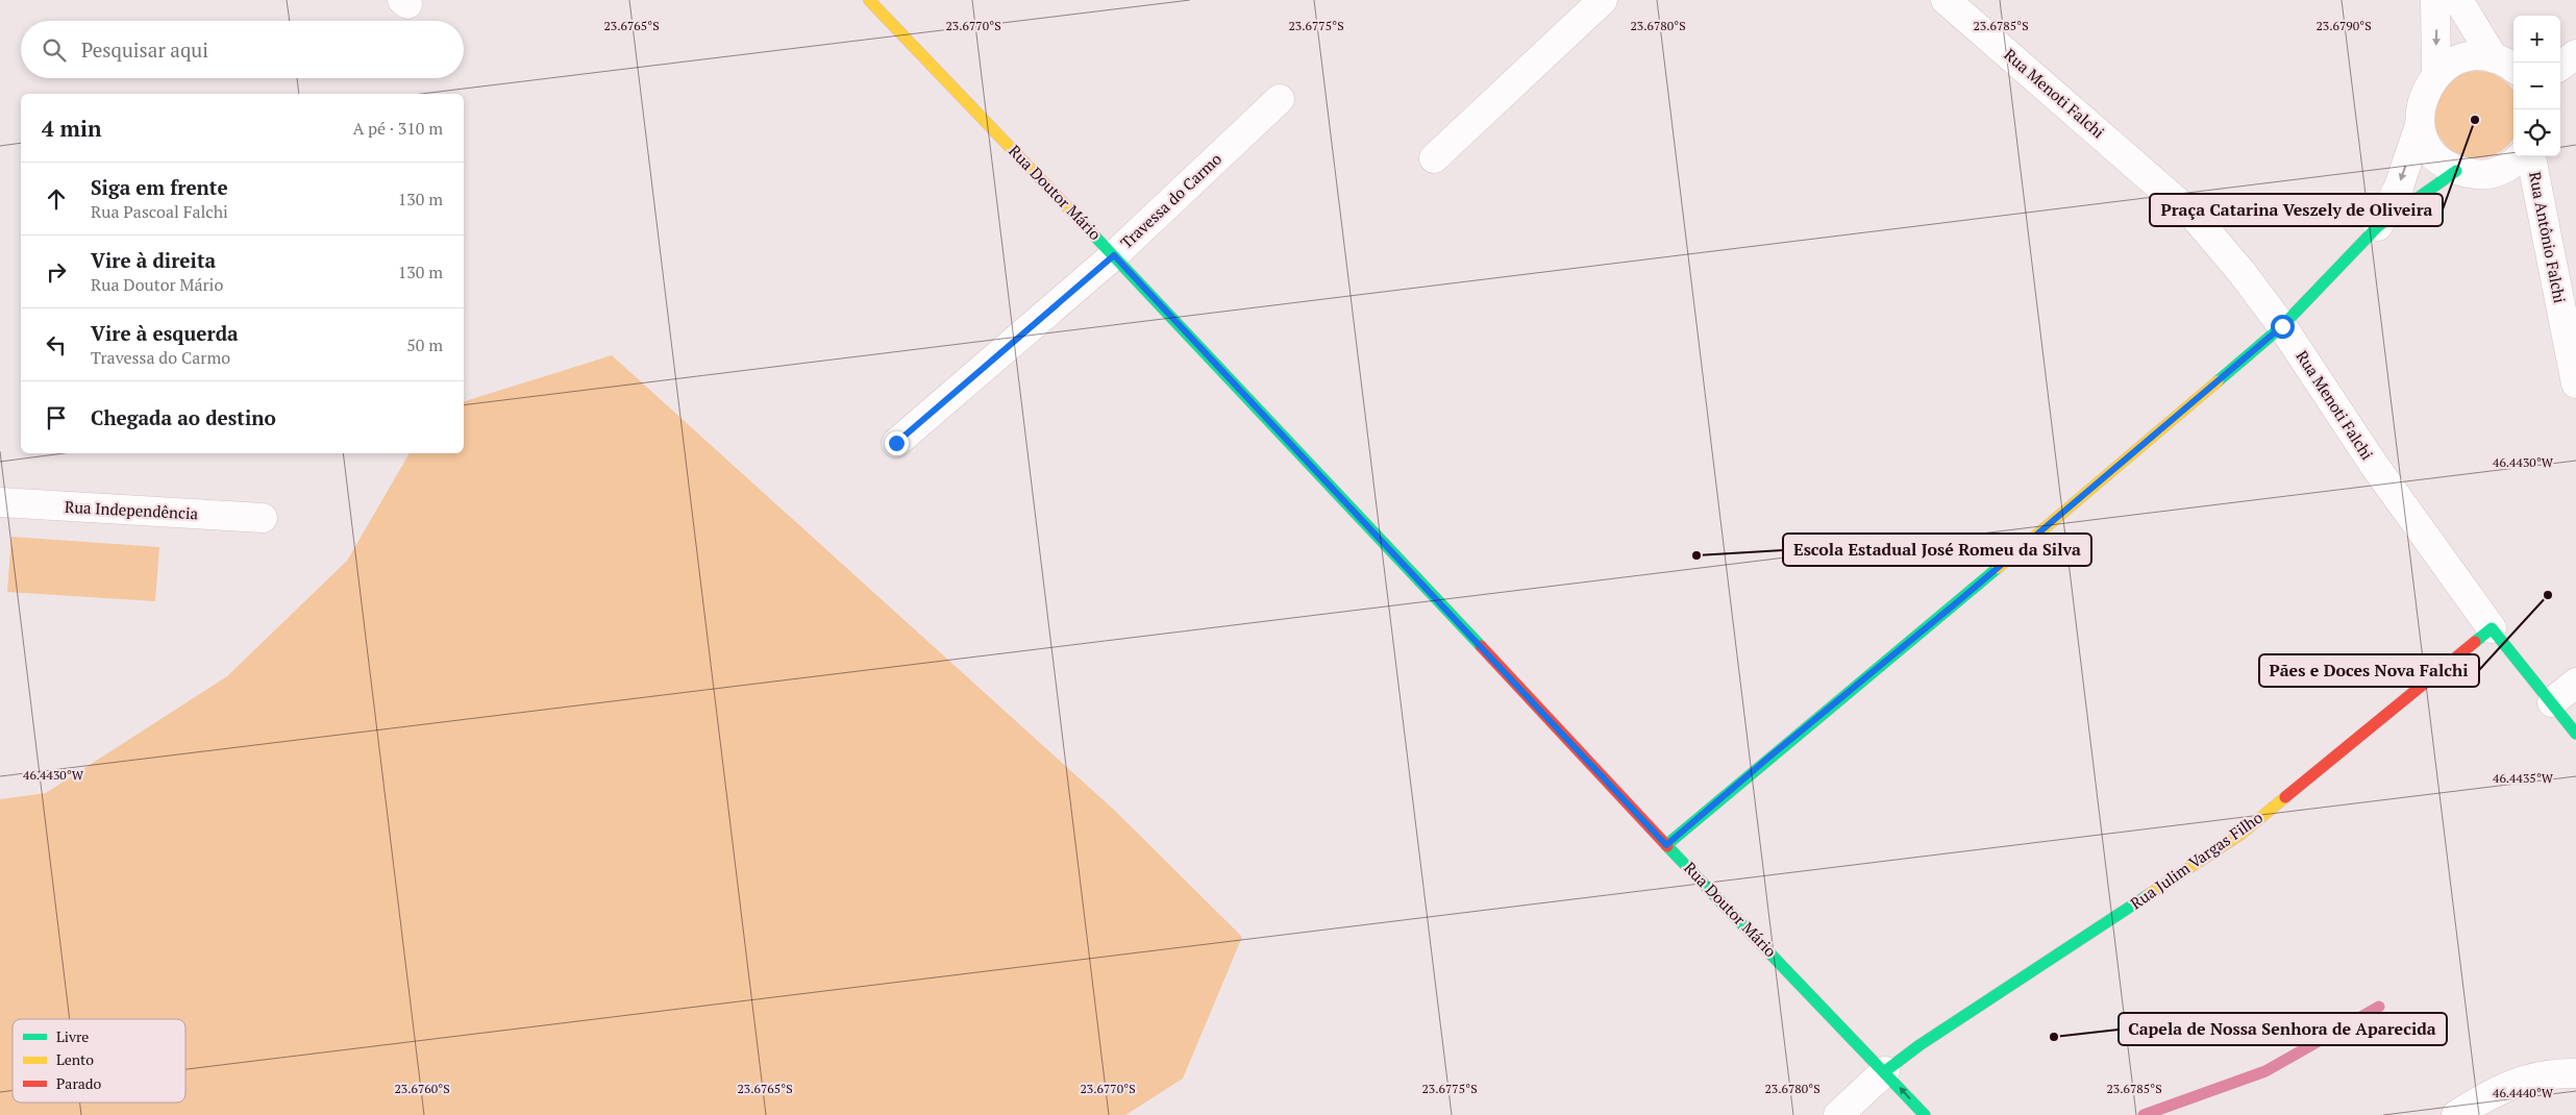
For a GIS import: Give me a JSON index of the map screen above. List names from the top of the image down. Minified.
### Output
{"streets":{"street":["Rua Menoti Falchi","Rua Doutor Mário","Travessa do Carmo","Rua Antônio Falchi","Rua Independência","Rua Julim Vargas Filho"]},"crossings":[["Rua Menoti Falchi","Rua Julim Vargas Filho"],["Rua Doutor Mário","Travessa do Carmo"],["Rua Doutor Mário","Rua Julim Vargas Filho"]],"places":["Praça Catarina Veszely de Oliveira","Escola Estadual José Romeu da Silva","Pães e Doces Nova Falchi","Capela de Nossa Senhora de Aparecida"],"legend":["Livre","Lento","Parado"],"page":{"map_buttons":["+","−"],"search":"Pesquisar aqui","heading":["4 min","A pé · 310 m"],"list":[["Siga em frente","Rua Pascoal Falchi","130 m"],["Vire à direita","Rua Doutor Mário","130 m"],["Vire à esquerda","Travessa do Carmo","50 m"],"Chegada ao destino"]},"coordinates":["23.6765°S","23.6770°S","23.6775°S","23.6780°S","23.6785°S","23.6790°S","46.4430°W","46.4435°W","23.6760°S","46.4440°W"]}
